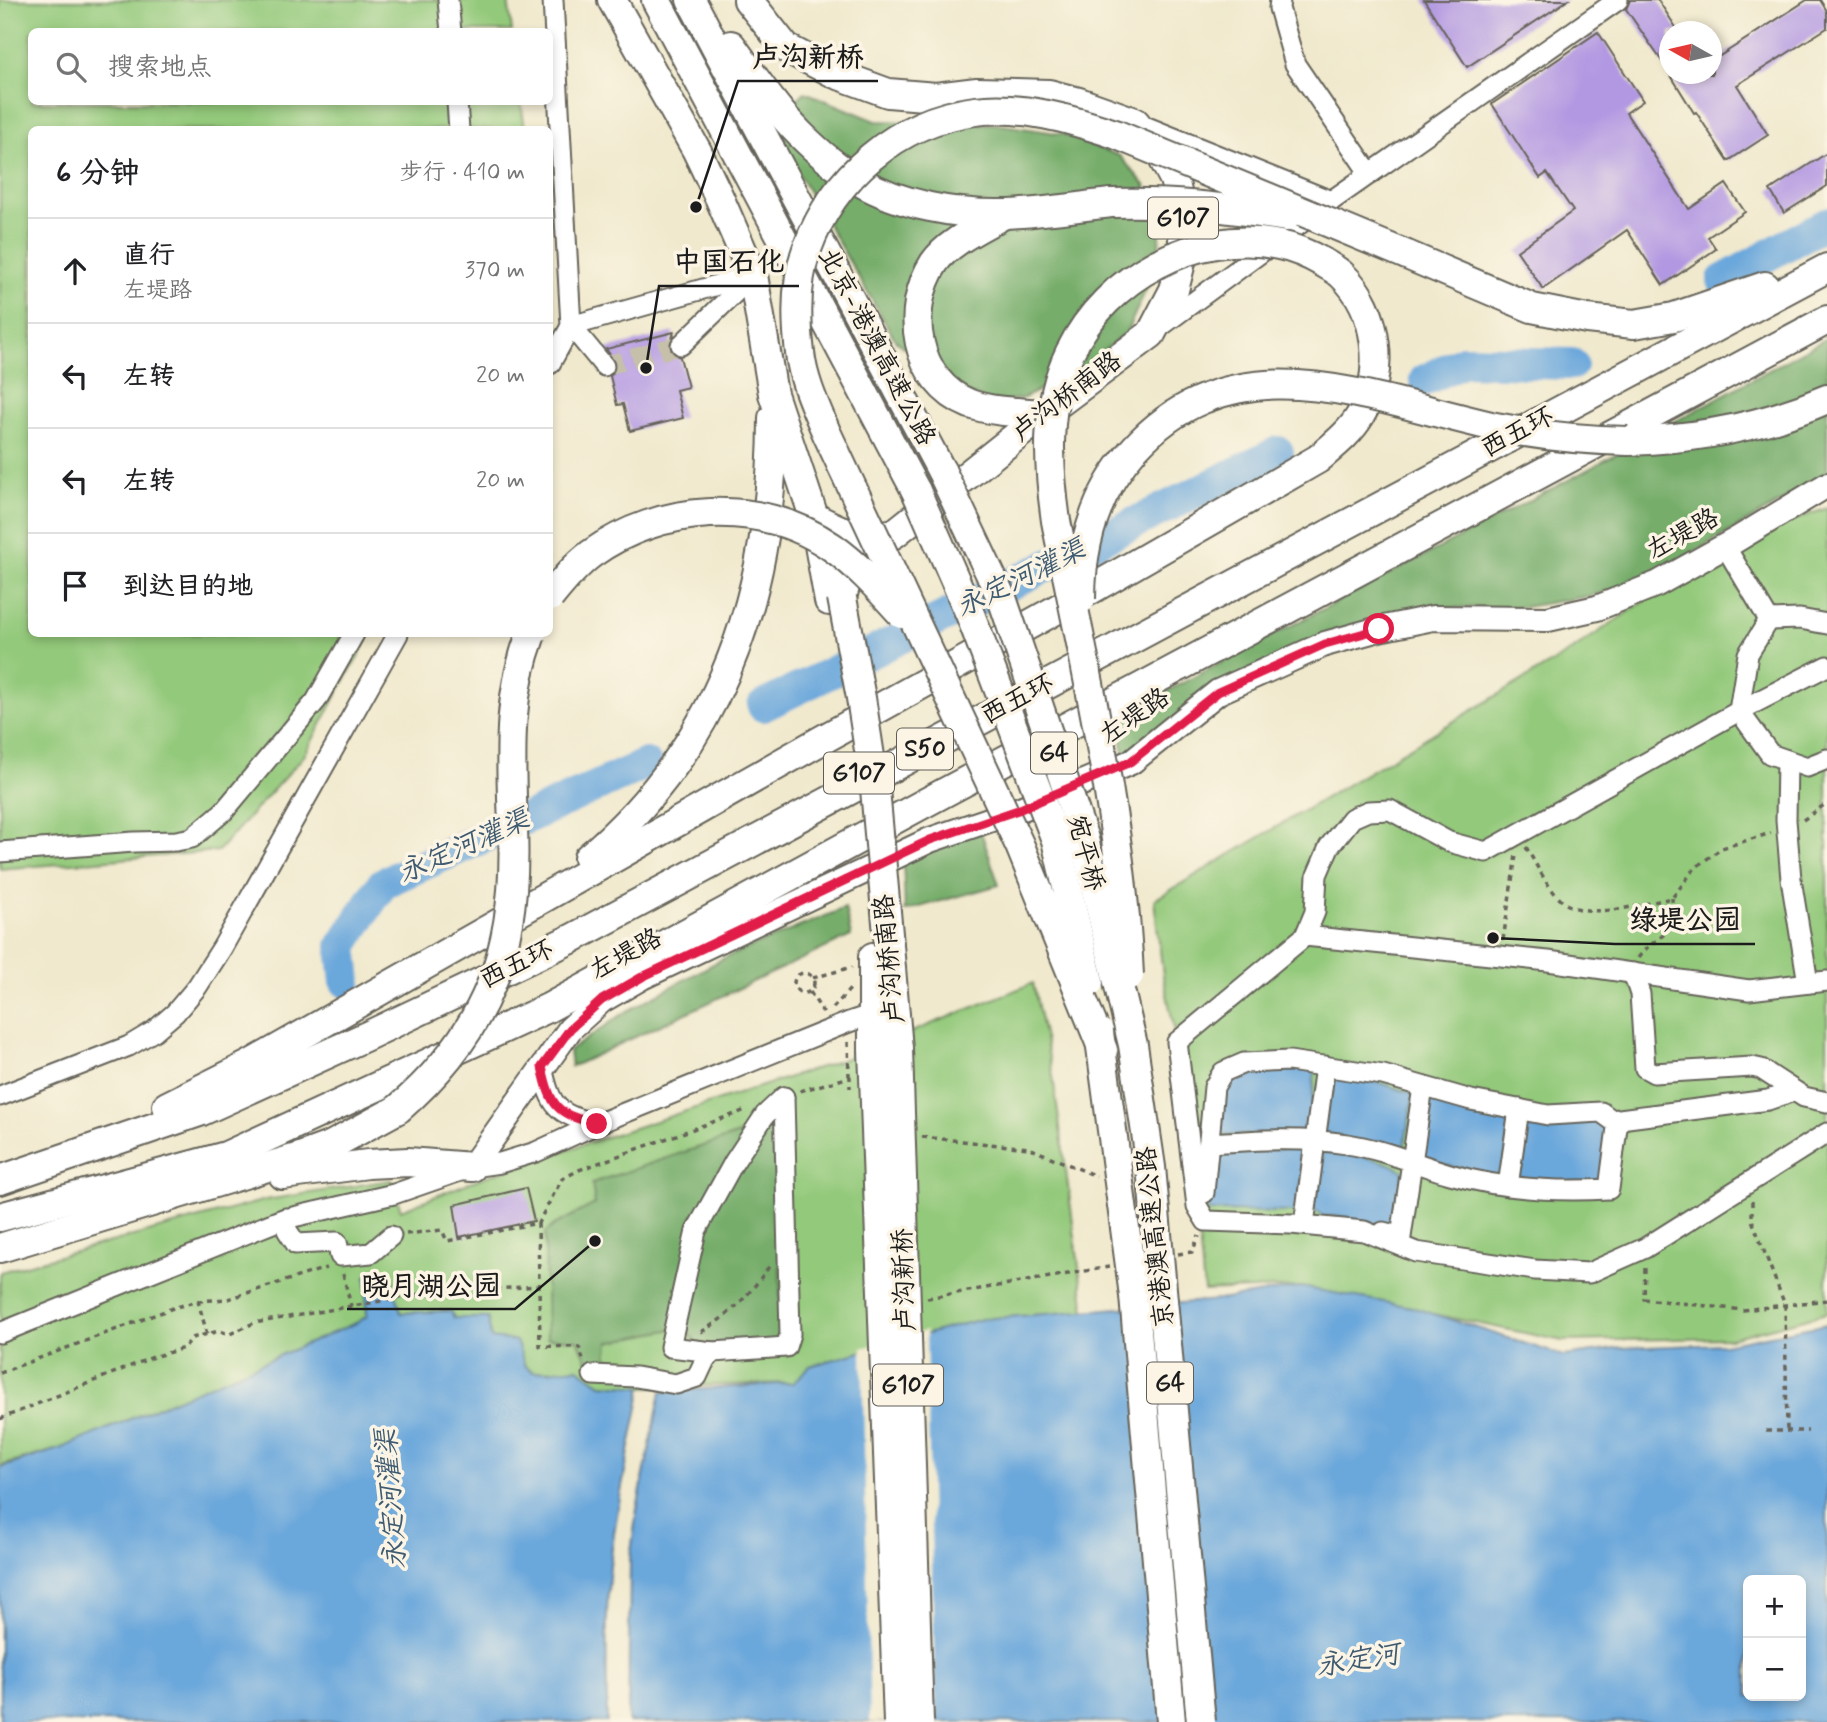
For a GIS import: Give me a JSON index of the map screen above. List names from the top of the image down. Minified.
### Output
{"streets":{"highway":["G107","北京-港澳高速公路","卢沟桥南路","西五环","S50","G4","宛平桥","京港澳高速公路","卢沟新桥"],"main road":["左堤路"]},"crossings":[["北京-港澳高速公路","宛平桥"],["卢沟桥南路","卢沟新桥"],["宛平桥","京港澳高速公路"]],"water":["永定河灌渠","永定河"],"places":["卢沟新桥","中国石化","绿堤公园","晓月湖公园"],"north":"left","page":{"search":"搜索地点","heading":["6 分钟","步行 · 410 m"],"list":[["直行","左堤路","370 m"],["左转","20 m"],["左转","20 m"],"到达目的地"],"map_buttons":["+","−"]}}
